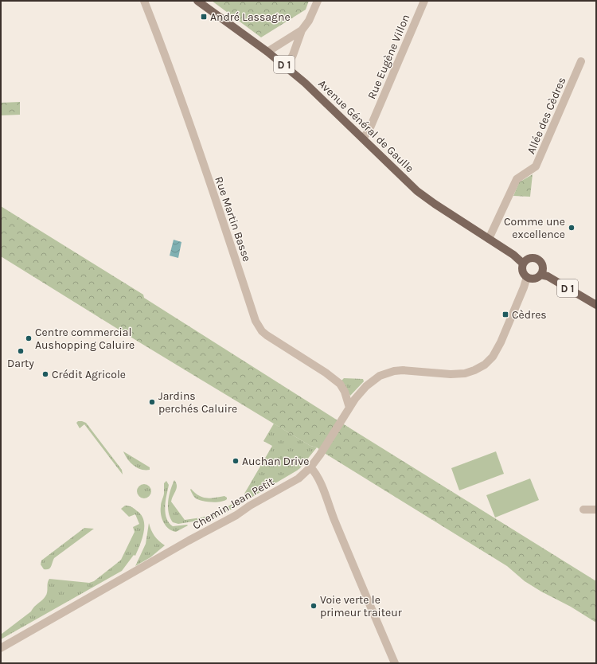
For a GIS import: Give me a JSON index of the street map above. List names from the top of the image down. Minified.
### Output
{"streets":{"main road":["D 1","Avenue Général de Gaulle"],"street":["Rue Eugène Villon","Allée des Cèdres","Rue Martin Basse","Chemin Jean Petit"]},"crossings":[["Rue Eugène Villon","Avenue Général de Gaulle"],["D 1","Avenue Général de Gaulle"],["D 1","Chemin Jean Petit"],["Allée des Cèdres","Avenue Général de Gaulle"],["Avenue Général de Gaulle","Chemin Jean Petit"],["Rue Martin Basse","Chemin Jean Petit"]],"places":{"transit":["André Lassagne","Cèdres"],"other":["Comme une excellence","Centre commercial Aushopping Caluire","Darty","Crédit Agricole","Jardins perchés Caluire","Auchan Drive","Voie verte le primeur traiteur"]}}
